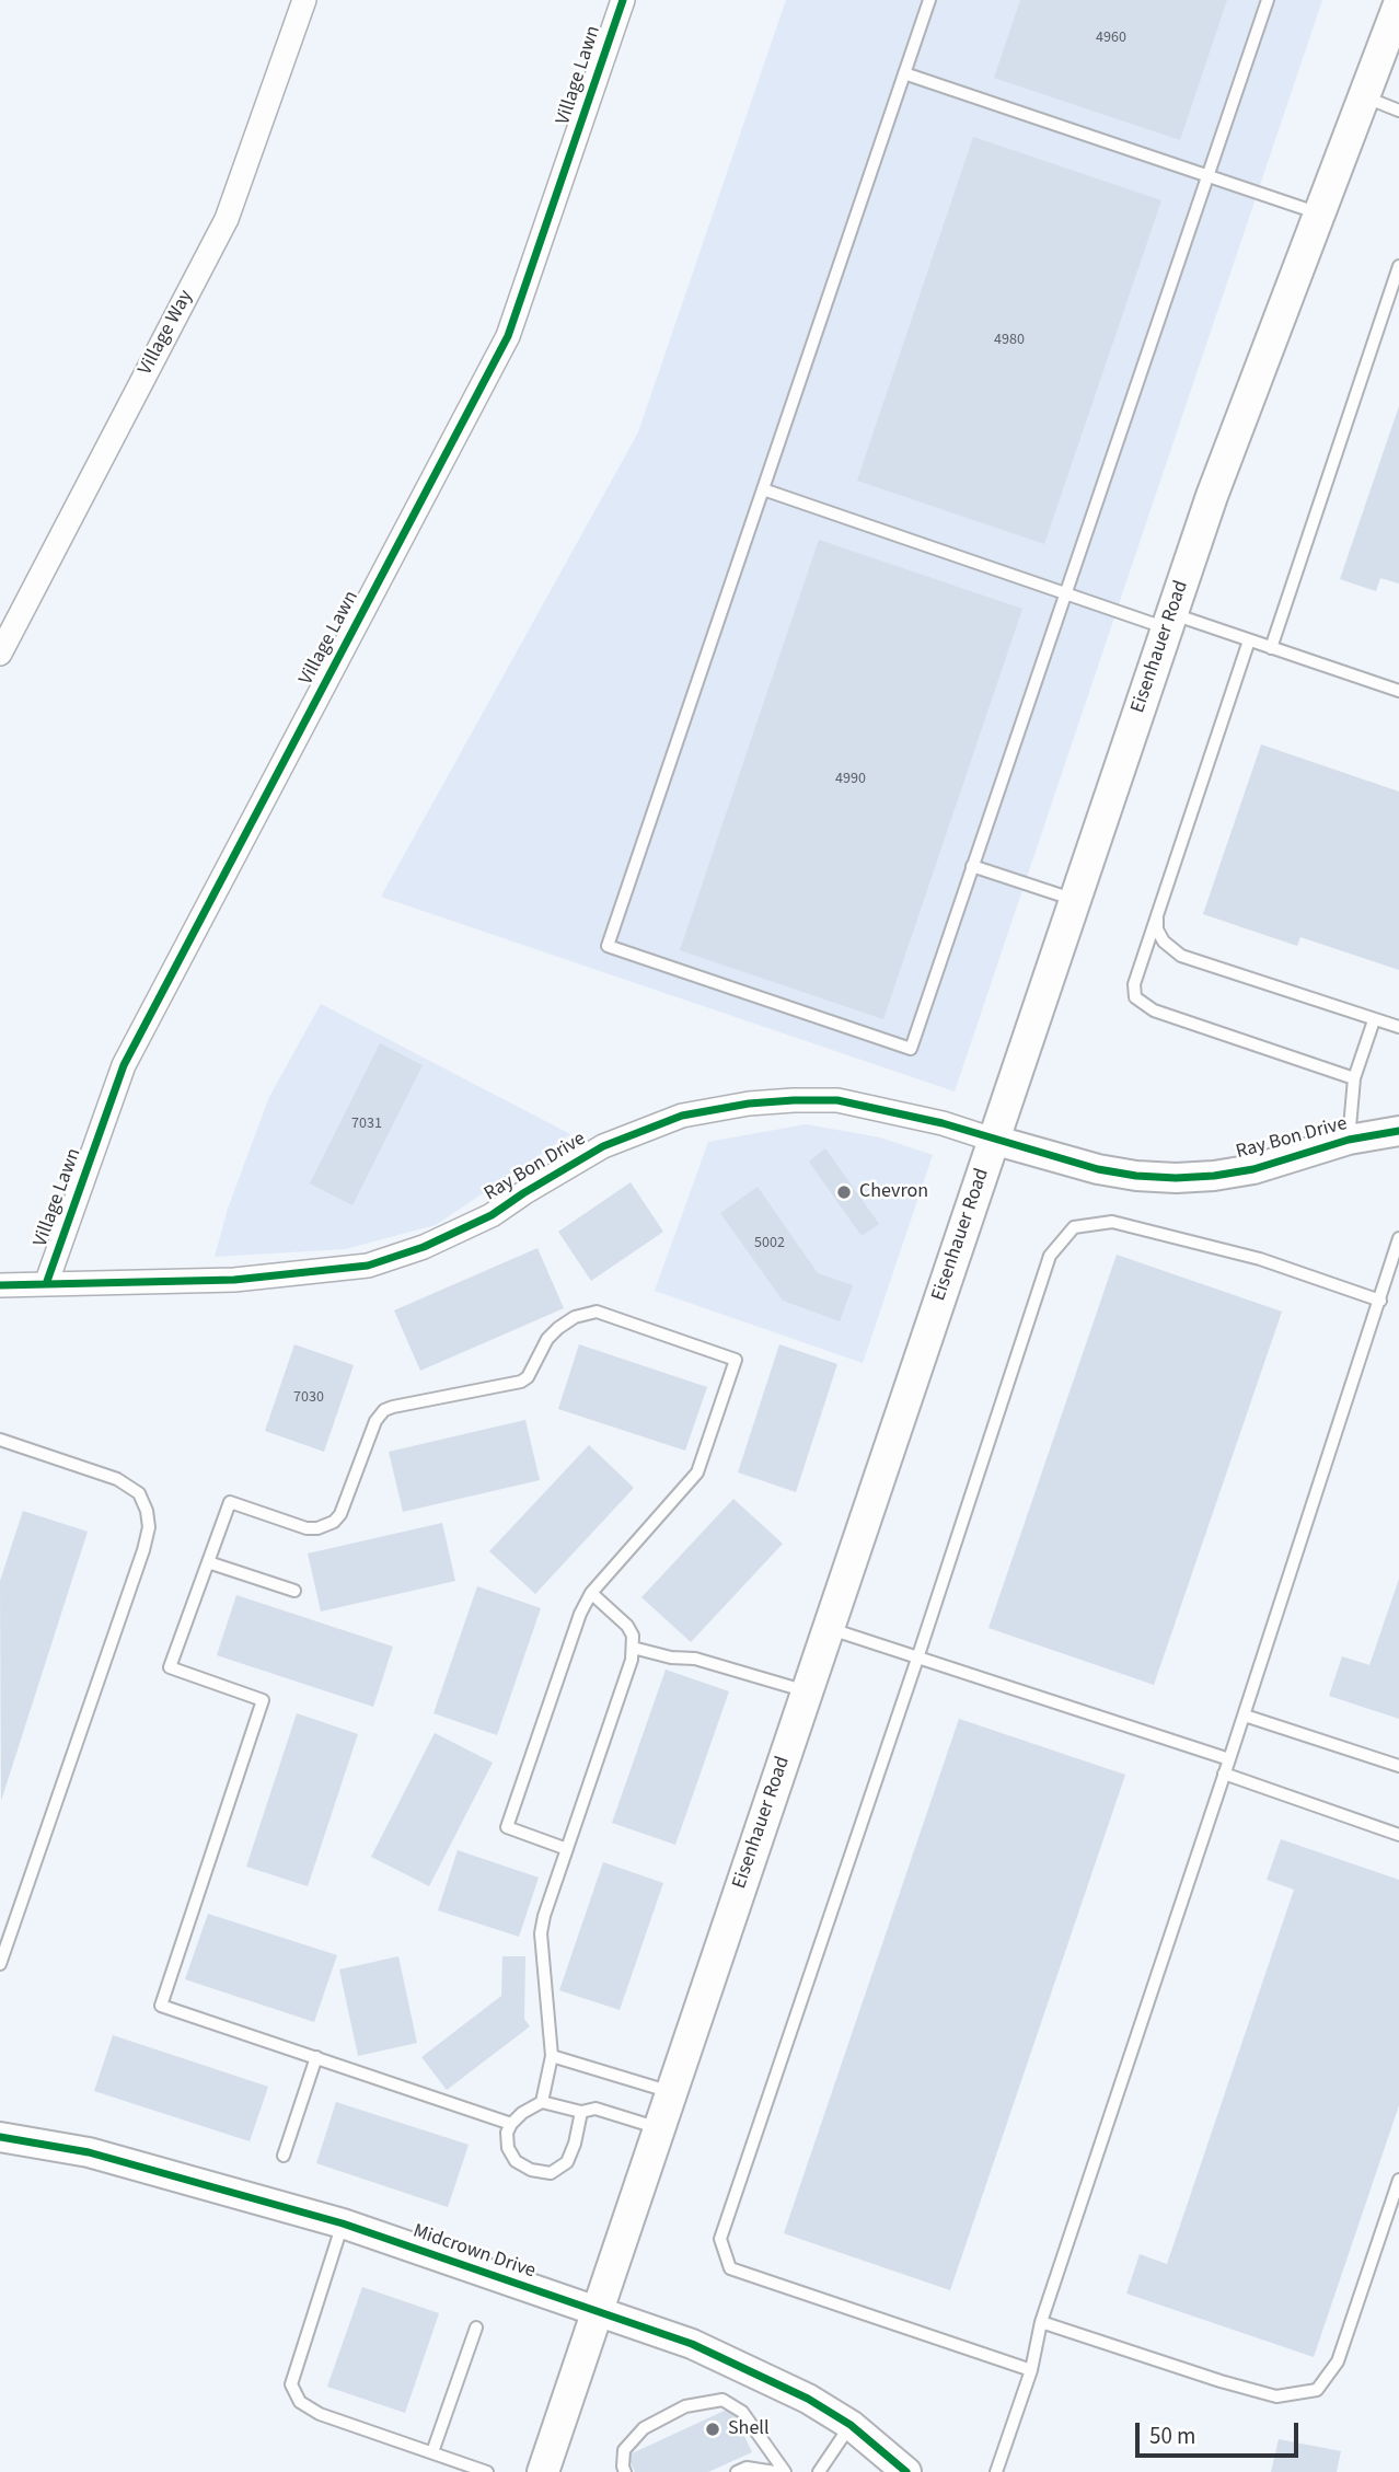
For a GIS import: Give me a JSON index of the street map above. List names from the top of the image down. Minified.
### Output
{"streets":{"main road":["Eisenhauer Road"],"street":["Village Lawn","Village Way","Ray Bon Drive","Midcrown Drive"]},"crossings":[["Village Lawn","Ray Bon Drive"],["Eisenhauer Road","Ray Bon Drive"],["Eisenhauer Road","Midcrown Drive"]],"places":["Chevron","Shell"],"house_numbers":["4960","4980","4990","7031","5002","7030"],"scale_bar":"50 m"}
